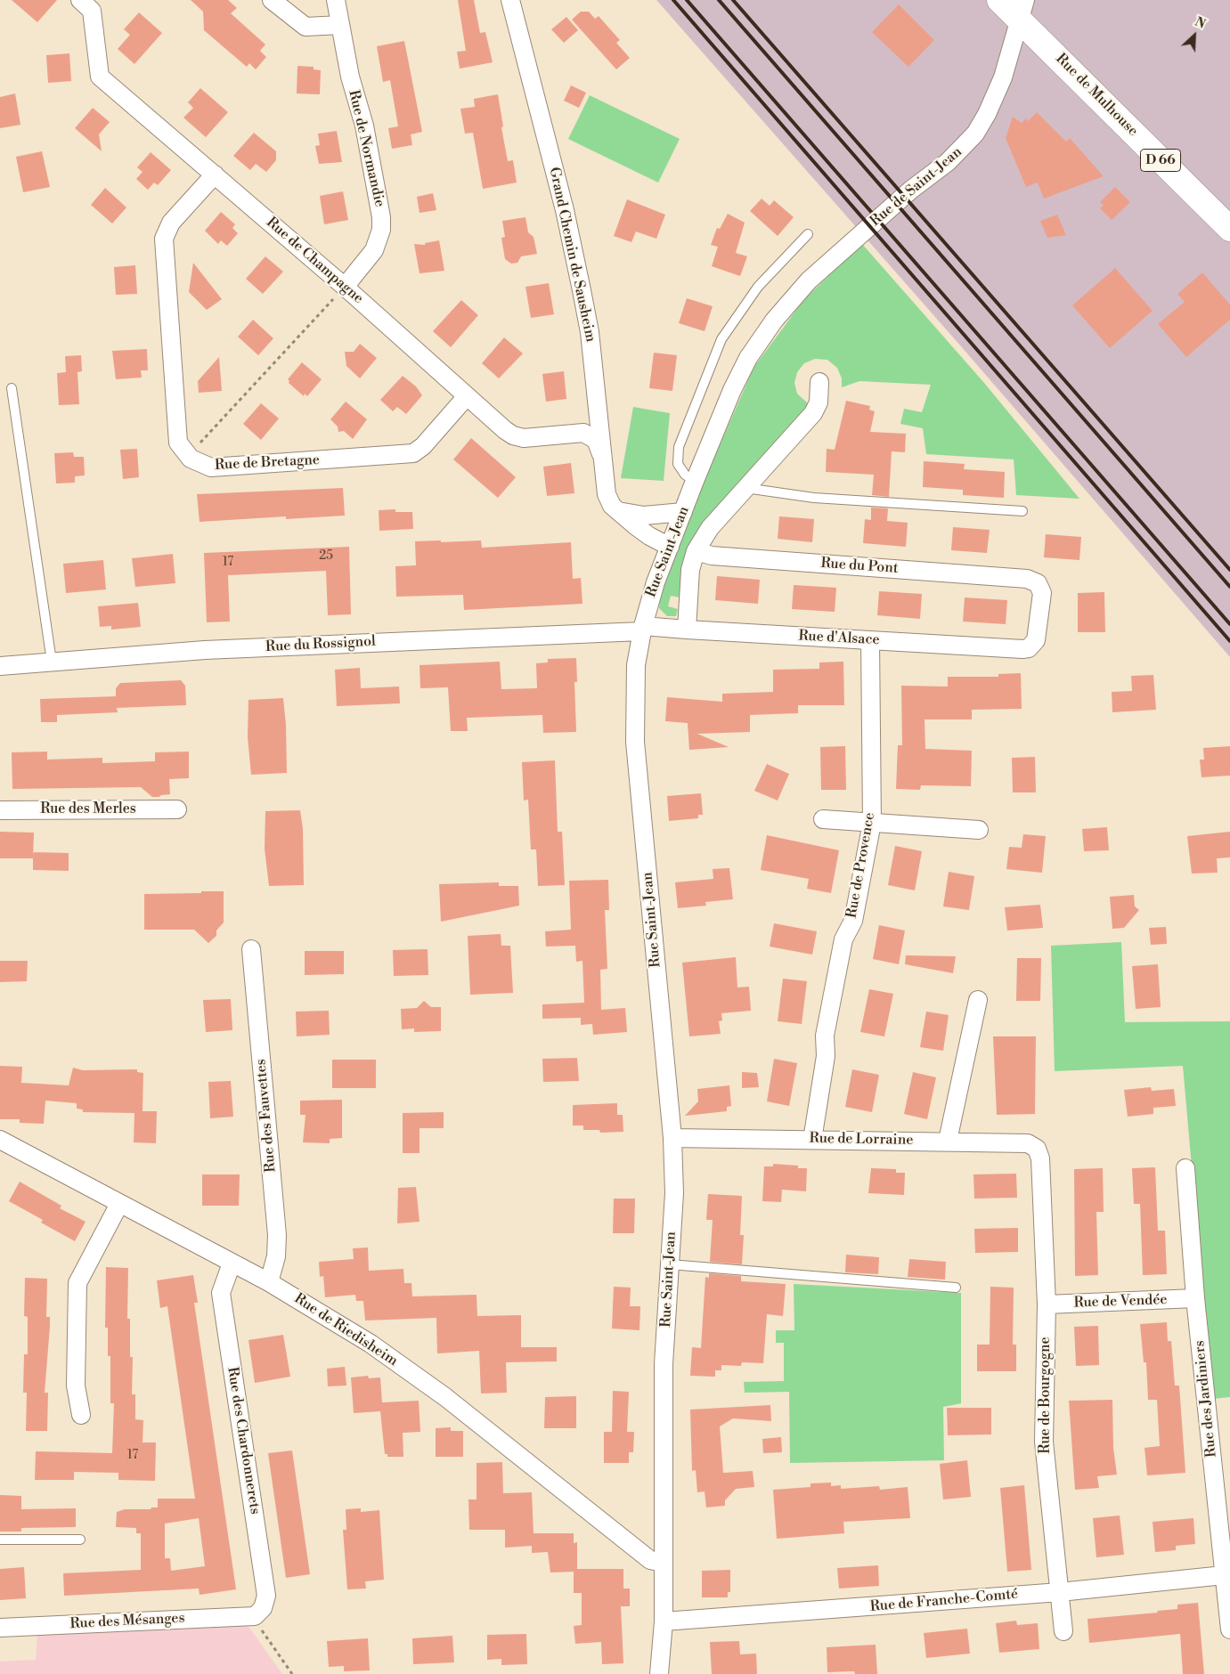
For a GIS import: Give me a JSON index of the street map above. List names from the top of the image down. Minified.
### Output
{"streets":{"main road":["Rue de Mulhouse","D 66"],"street":["Rue de Normandie","Rue de Saint-Jean","Grand Chemin de Sausheim","Rue de Champagne","Rue de Bretagne","Rue Saint-Jean","Rue du Pont","Rue d'Alsace","Rue du Rossignol","Rue des Merles","Rue de Provence","Rue des Fauvettes","Rue de Lorraine","Rue de Vendée","Rue de Riedisheim","Rue de Bourgogne","Rue des Jardiniers","Rue des Chardonnerets","Rue de Franche-Comté","Rue des Mésanges"]},"crossings":[["Rue de Mulhouse","Rue de Saint-Jean"],["Rue de Normandie","Rue de Champagne"],["Rue de Saint-Jean","Rue Saint-Jean"],["Grand Chemin de Sausheim","Rue de Champagne"],["Grand Chemin de Sausheim","Rue Saint-Jean"],["Rue de Champagne","Rue de Bretagne"],["Rue Saint-Jean","Rue du Pont"],["Rue Saint-Jean","Rue d'Alsace"],["Rue Saint-Jean","Rue du Rossignol"],["Rue Saint-Jean","Rue de Lorraine"],["Rue Saint-Jean","Rue de Riedisheim"],["Rue Saint-Jean","Rue de Franche-Comté"],["Rue du Pont","Rue d'Alsace"],["Rue d'Alsace","Rue du Rossignol"],["Rue d'Alsace","Rue de Provence"],["Rue de Provence","Rue de Lorraine"],["Rue des Fauvettes","Rue de Riedisheim"],["Rue de Lorraine","Rue de Bourgogne"],["Rue de Vendée","Rue de Bourgogne"],["Rue de Vendée","Rue des Jardiniers"],["Rue de Riedisheim","Rue des Chardonnerets"],["Rue de Bourgogne","Rue de Franche-Comté"],["Rue des Jardiniers","Rue de Franche-Comté"],["Rue des Chardonnerets","Rue des Mésanges"]],"house_numbers":["25","17","17"],"north":"top right"}
